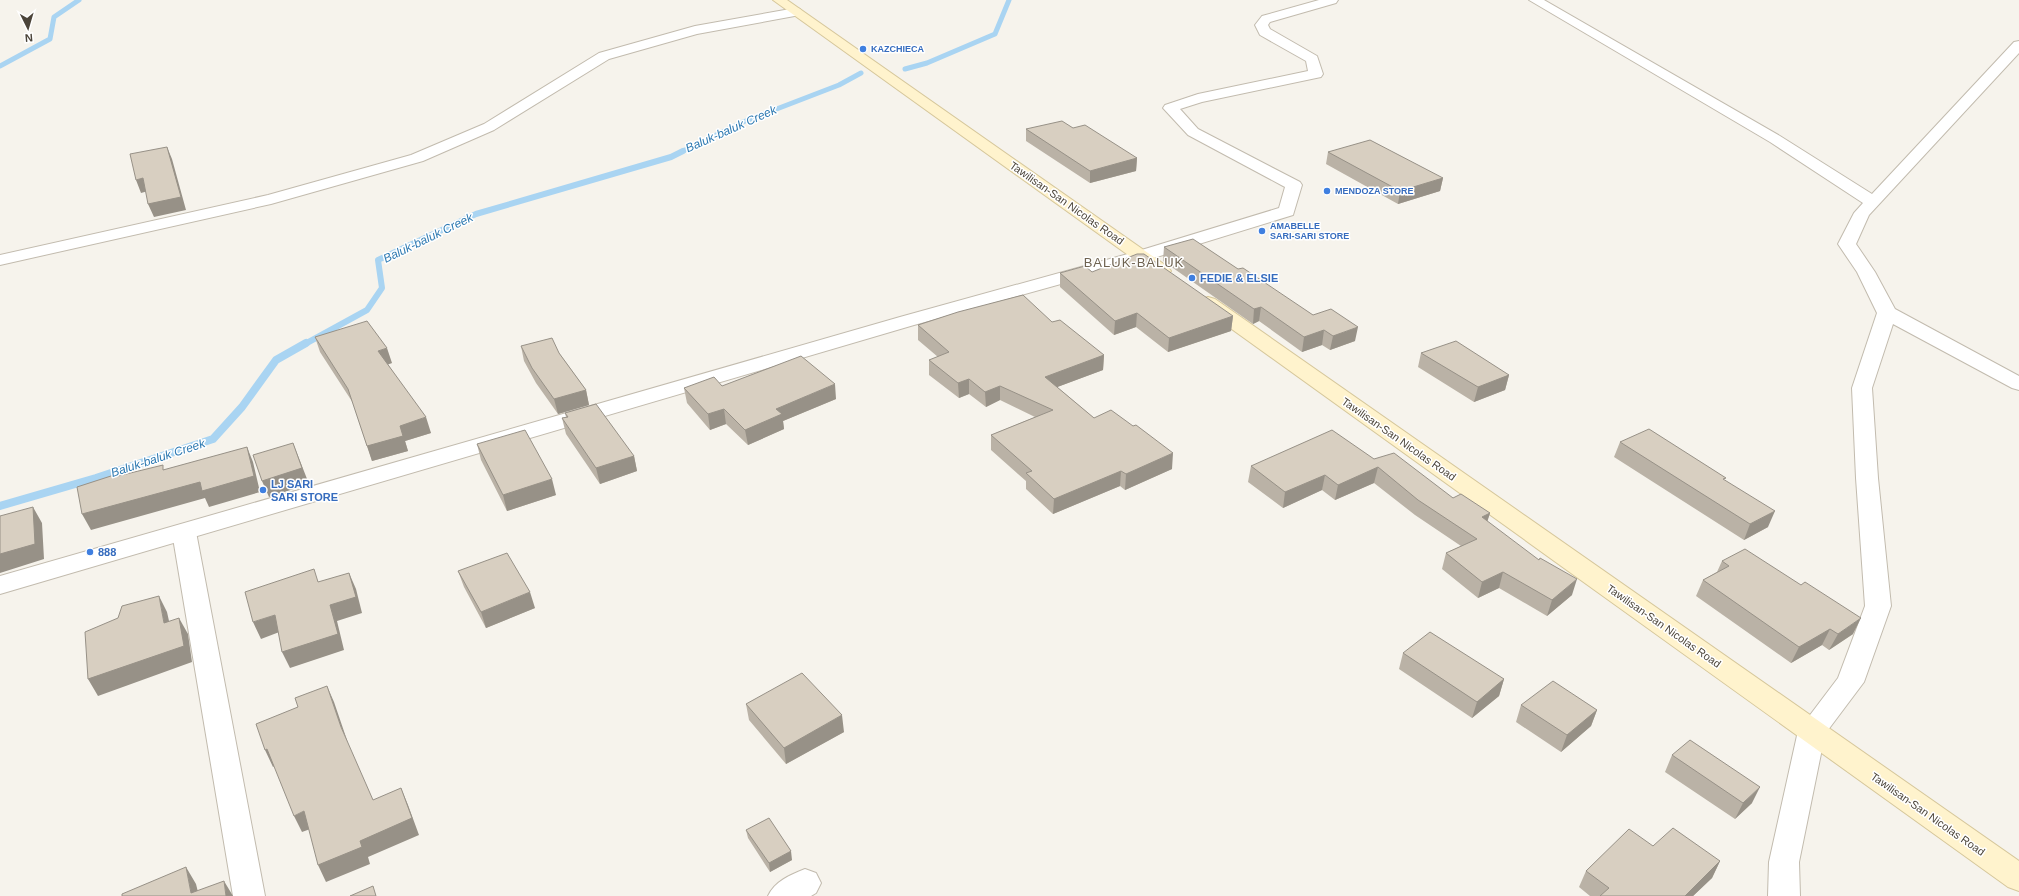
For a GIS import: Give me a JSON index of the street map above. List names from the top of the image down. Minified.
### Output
{"streets":{"main road":["Tawilisan-San Nicolas Road"]},"districts":["BALUK-BALUK"],"water":["Baluk-baluk Creek"],"places":["KAZCHIECA","MENDOZA STORE","AMABELLE SARI-SARI STORE","FEDIE & ELSIE","LJ SARI SARI STORE","888"],"north":"bottom"}
